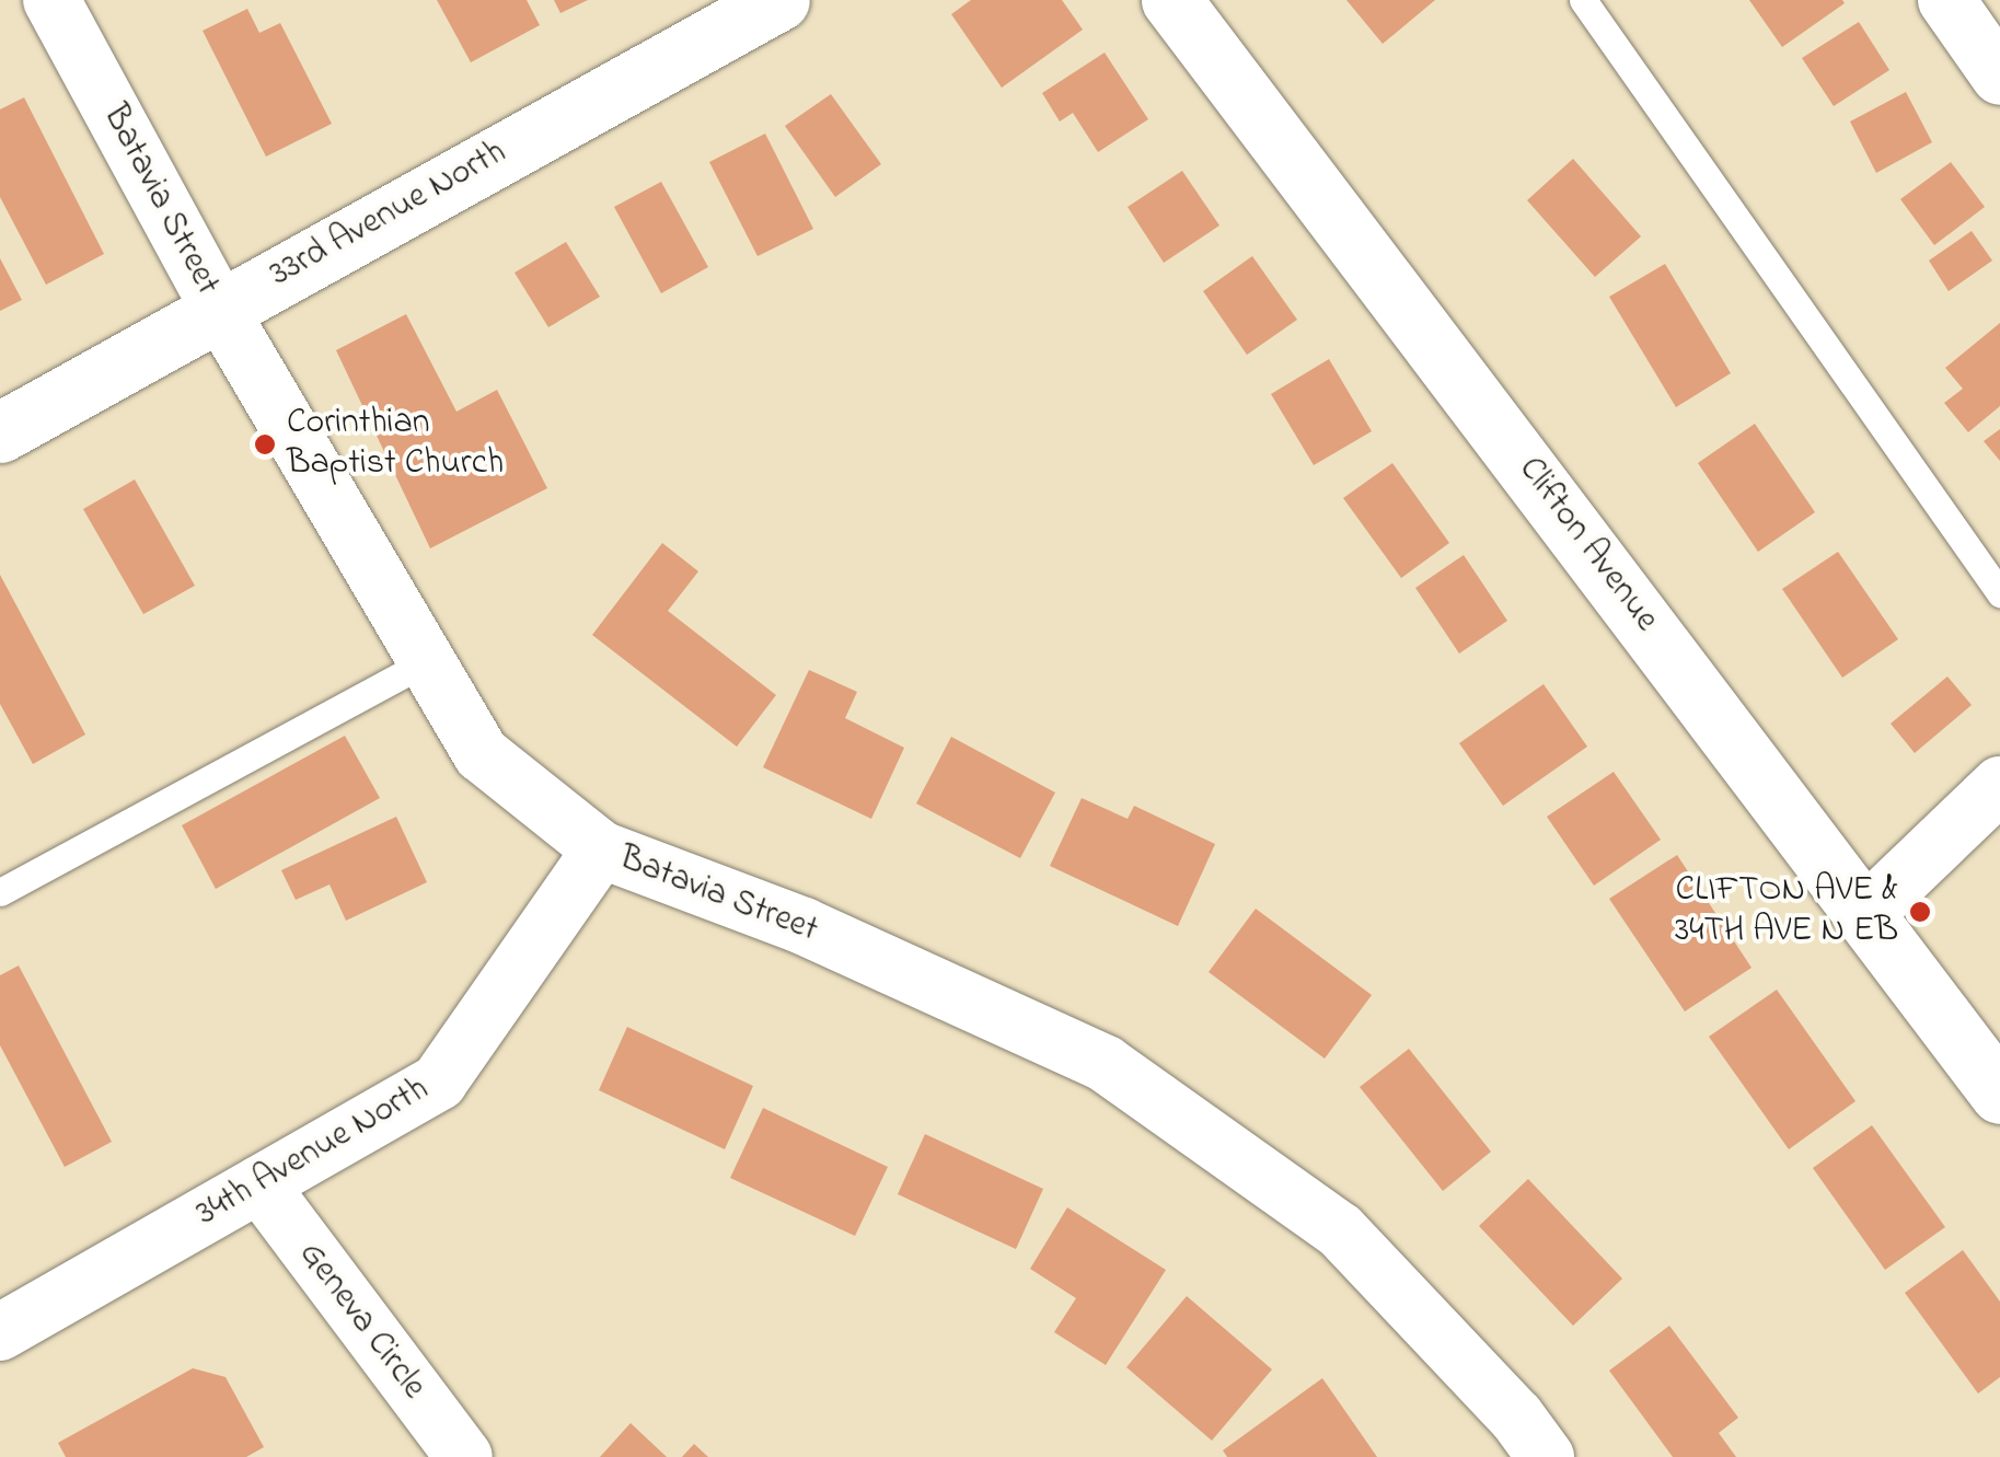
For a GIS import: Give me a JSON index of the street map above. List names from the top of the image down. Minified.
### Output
{"streets":{"street":["Batavia Street","33rd Avenue North","Clifton Avenue","34th Avenue North","Geneva Circle"]},"crossings":[["Batavia Street","33rd Avenue North"],["Batavia Street","34th Avenue North"],["34th Avenue North","Geneva Circle"]],"places":["Corinthian Baptist Church","CLIFTON AVE & 34TH AVE N EB"]}
